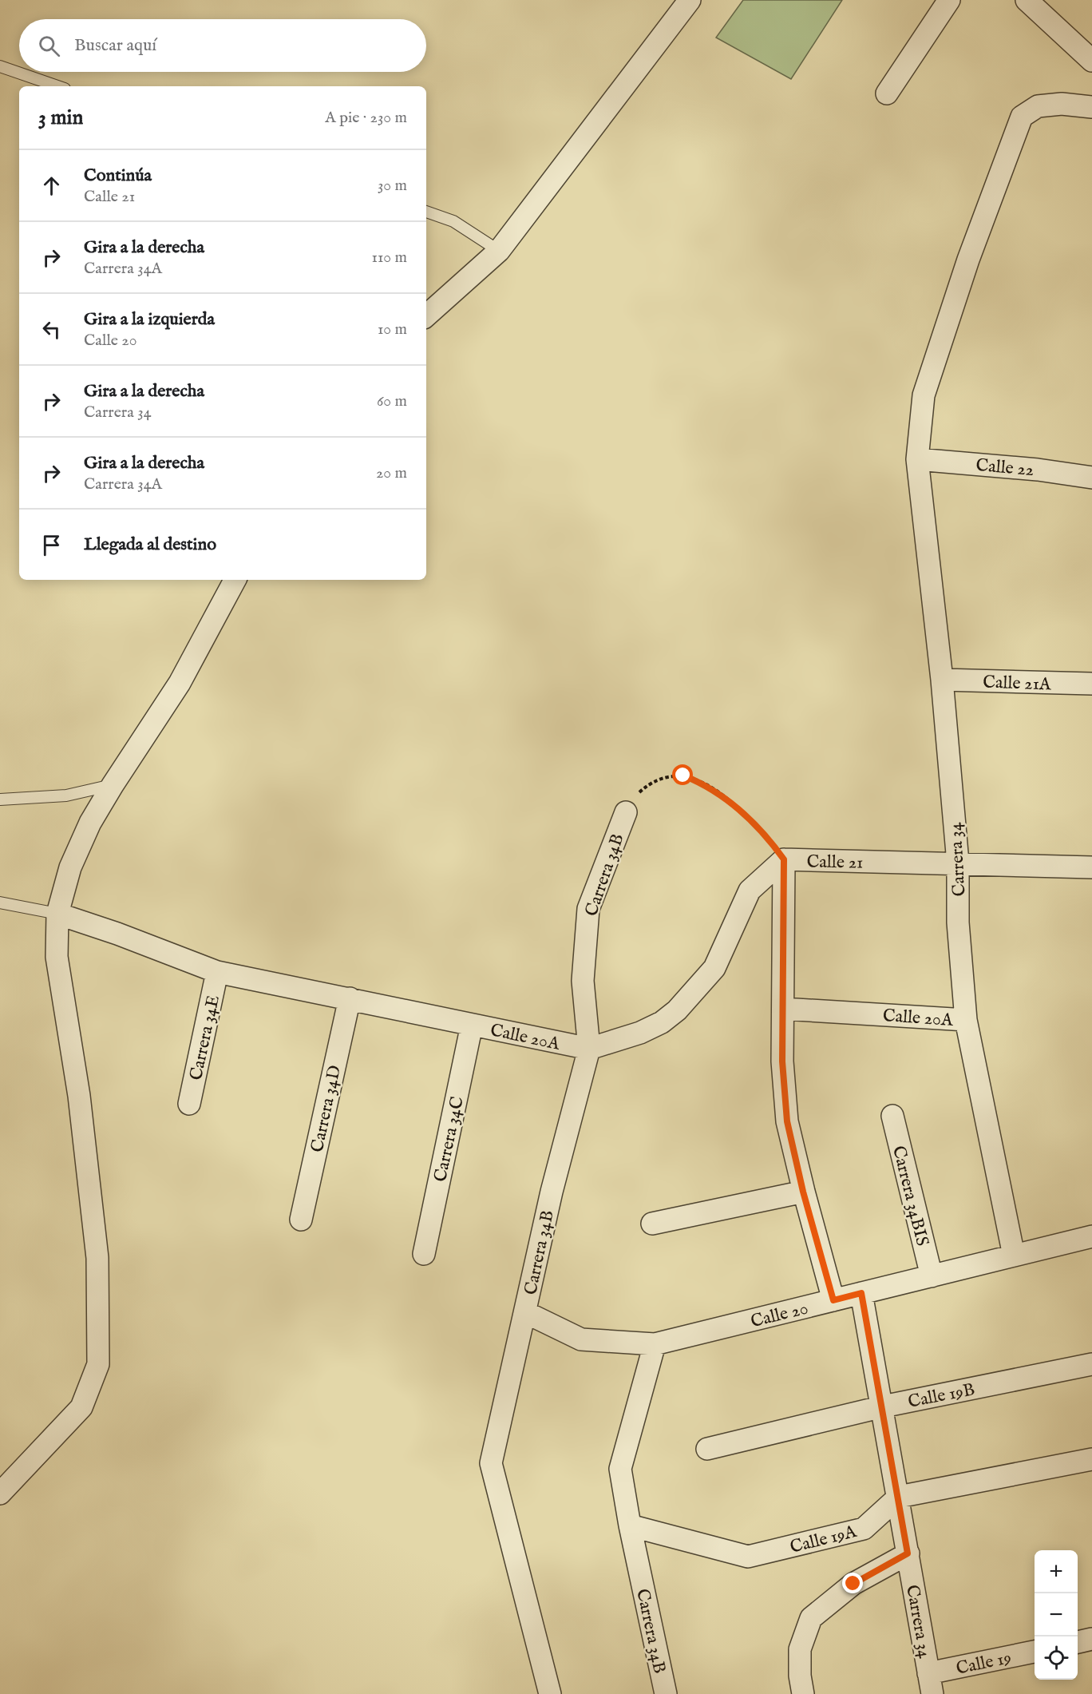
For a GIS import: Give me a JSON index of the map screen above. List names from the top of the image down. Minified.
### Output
{"streets":{"street":["Calle 22","Calle 21A","Carrera 34","Calle 21","Carrera 34B","Calle 20A","Carrera 34E","Carrera 34D","Carrera 34C","Carrera 34BIS","Calle 20","Calle 19B","Calle 19A","Calle 19"]},"crossings":[["Calle 22","Carrera 34"],["Calle 21A","Carrera 34"],["Carrera 34","Calle 21"],["Carrera 34","Calle 20A"],["Carrera 34","Calle 20"],["Carrera 34","Calle 19B"],["Carrera 34","Calle 19A"],["Carrera 34","Calle 19"],["Calle 21","Carrera 34B"],["Calle 21","Calle 20A"],["Carrera 34B","Calle 20A"],["Carrera 34B","Calle 20"],["Carrera 34B","Calle 19A"],["Calle 20A","Carrera 34E"],["Calle 20A","Carrera 34D"],["Calle 20A","Carrera 34C"],["Carrera 34BIS","Calle 20"]],"page":{"search":"Buscar aquí","heading":["3 min","A pie · 230 m"],"list":[["Continúa","Calle 21","30 m"],["Gira a la derecha","Carrera 34A","110 m"],["Gira a la izquierda","Calle 20","10 m"],["Gira a la derecha","Carrera 34","60 m"],["Gira a la derecha","Carrera 34A","20 m"],"Llegada al destino"],"map_buttons":["+","−"]}}
